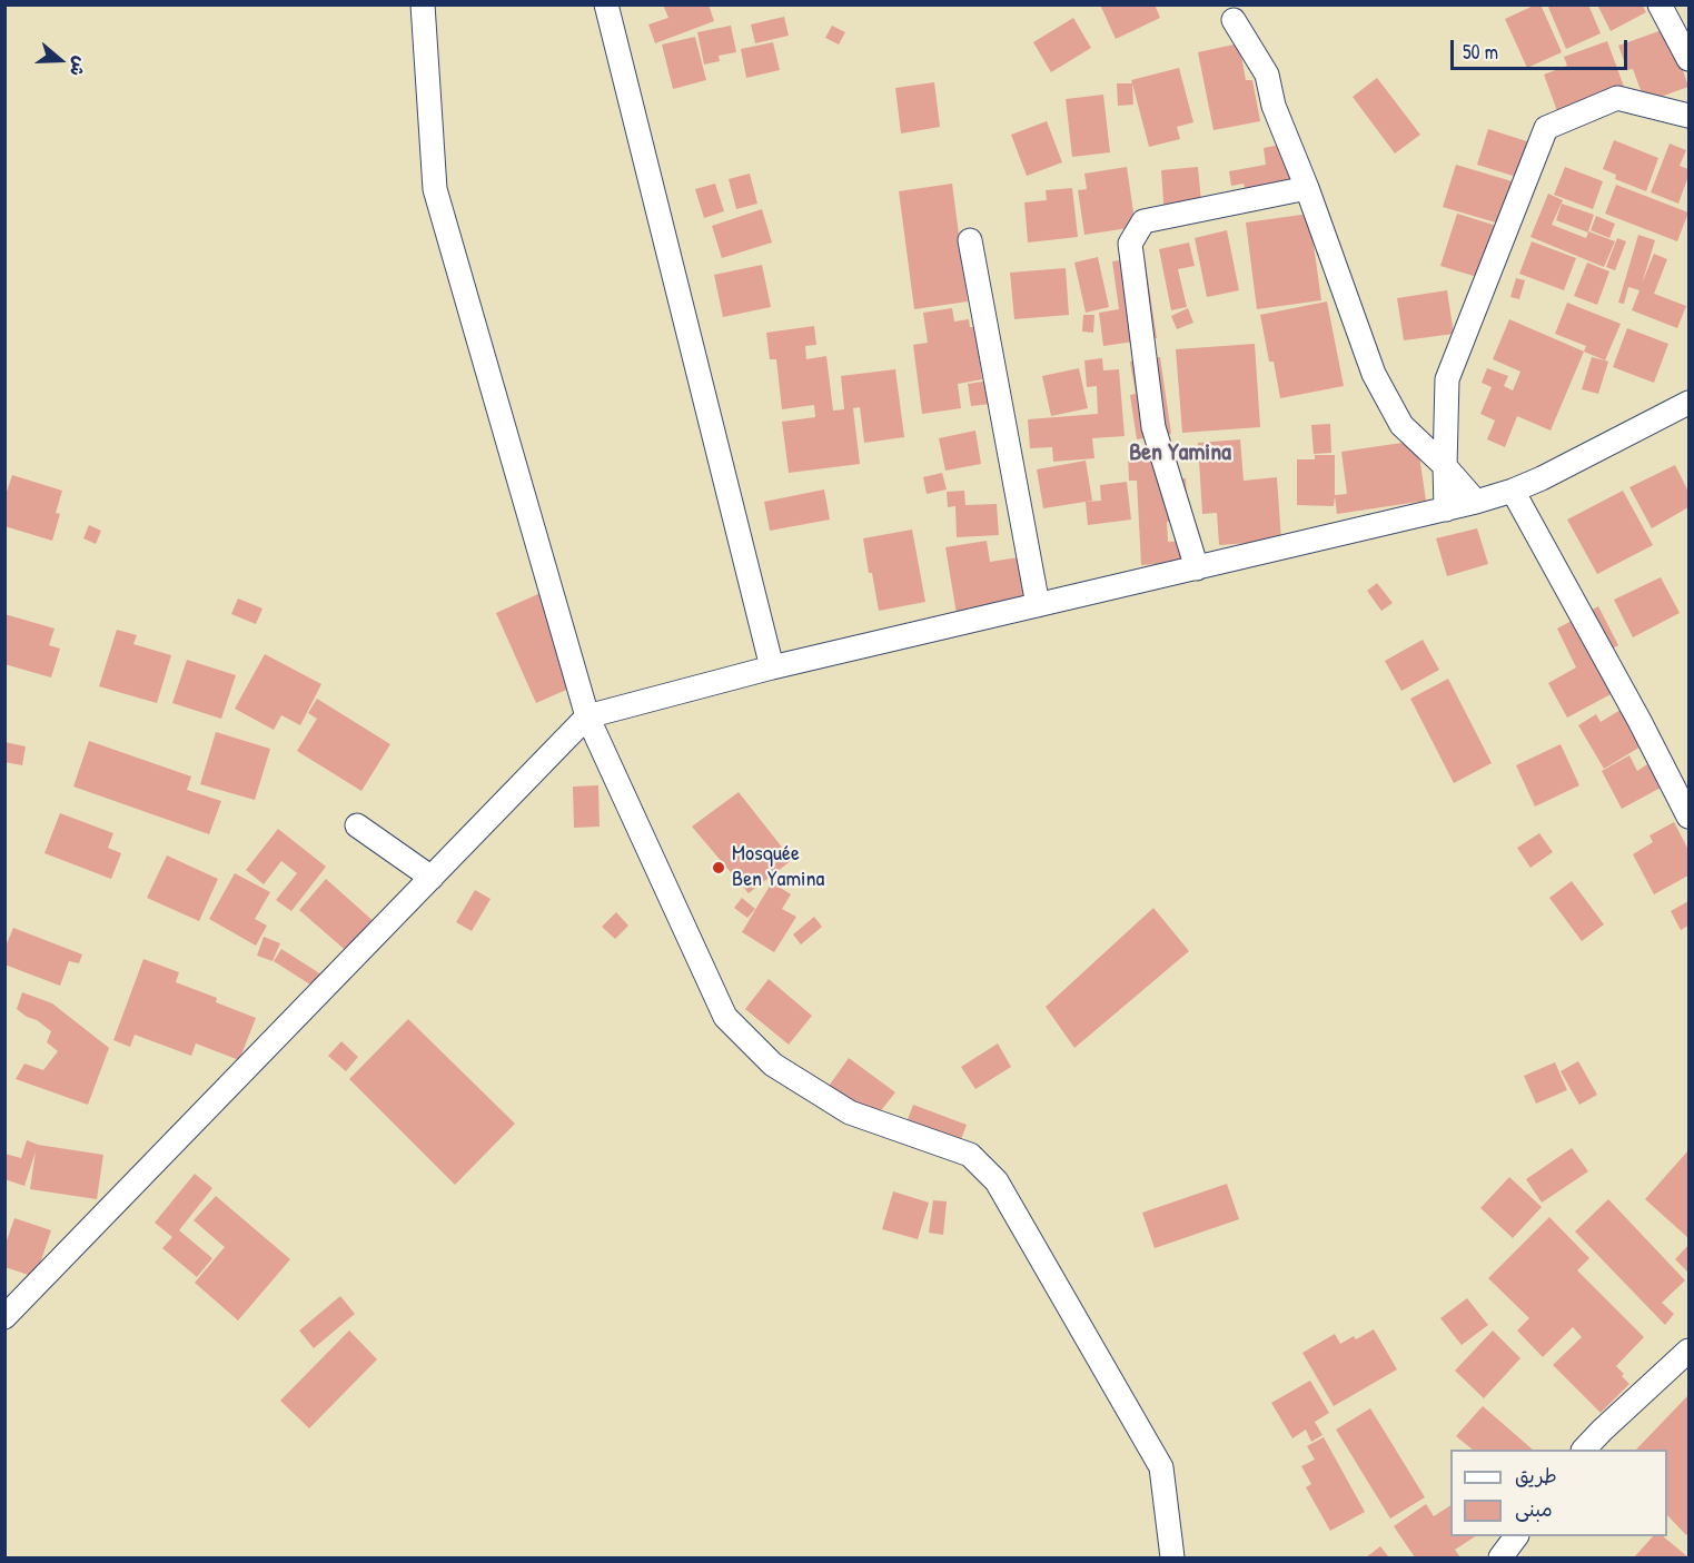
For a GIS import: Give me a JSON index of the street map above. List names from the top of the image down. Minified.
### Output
{"districts":["Ben Yamina"],"places":["Mosquée Ben Yamina"],"legend":["طريق","مبنى"],"scale_bar":"50 m","north":"right"}
